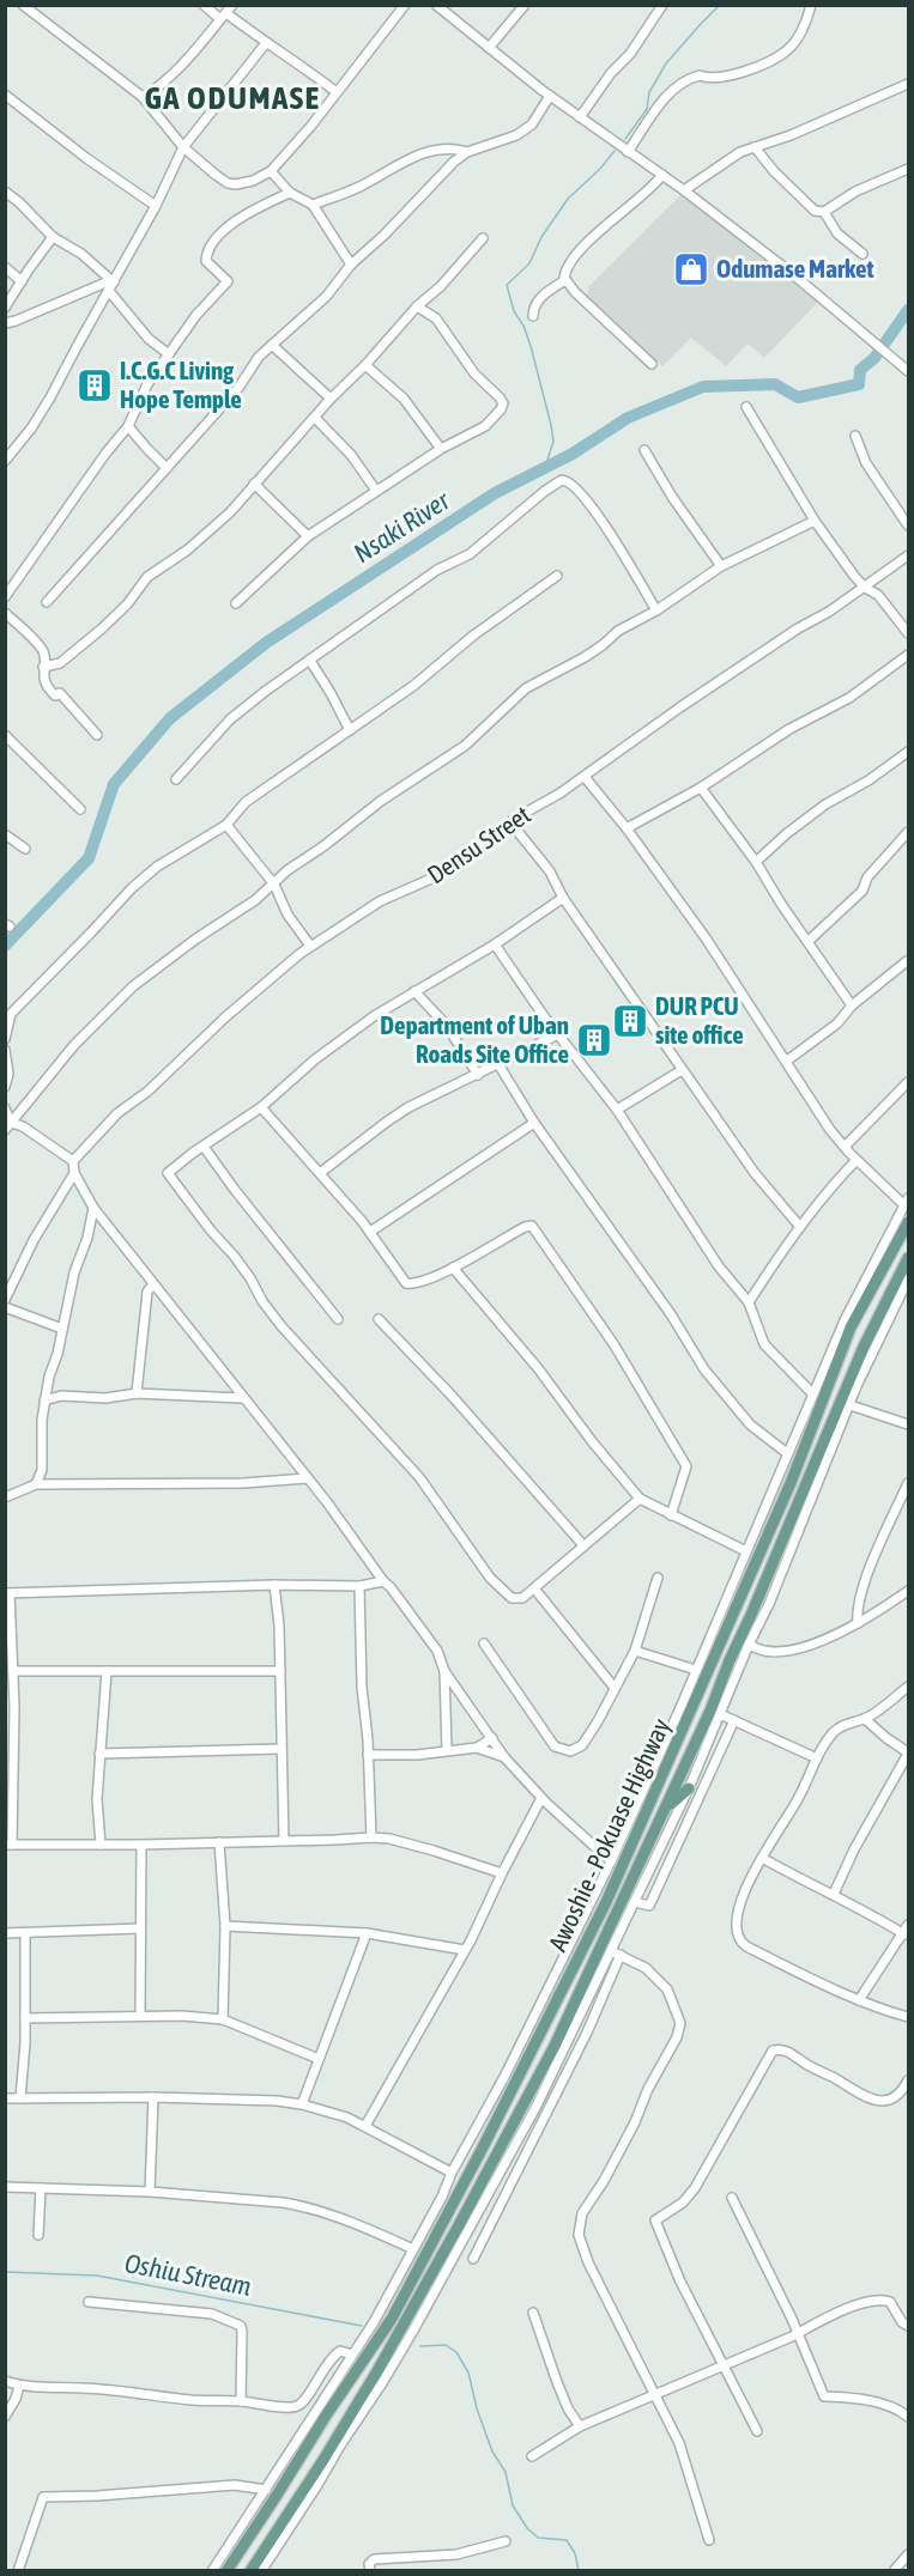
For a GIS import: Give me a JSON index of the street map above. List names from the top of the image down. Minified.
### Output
{"streets":{"main road":["Awoshie - Pokuase Highway"],"street":["Densu Street"]},"districts":["GA ODUMASE"],"water":["Nsaki River","Oshiu Stream"],"places":{"shop":["Odumase Market"],"building":["I.C.G.C Living Hope Temple","DUR PCU site office","Department of Uban Roads Site Office"]}}
